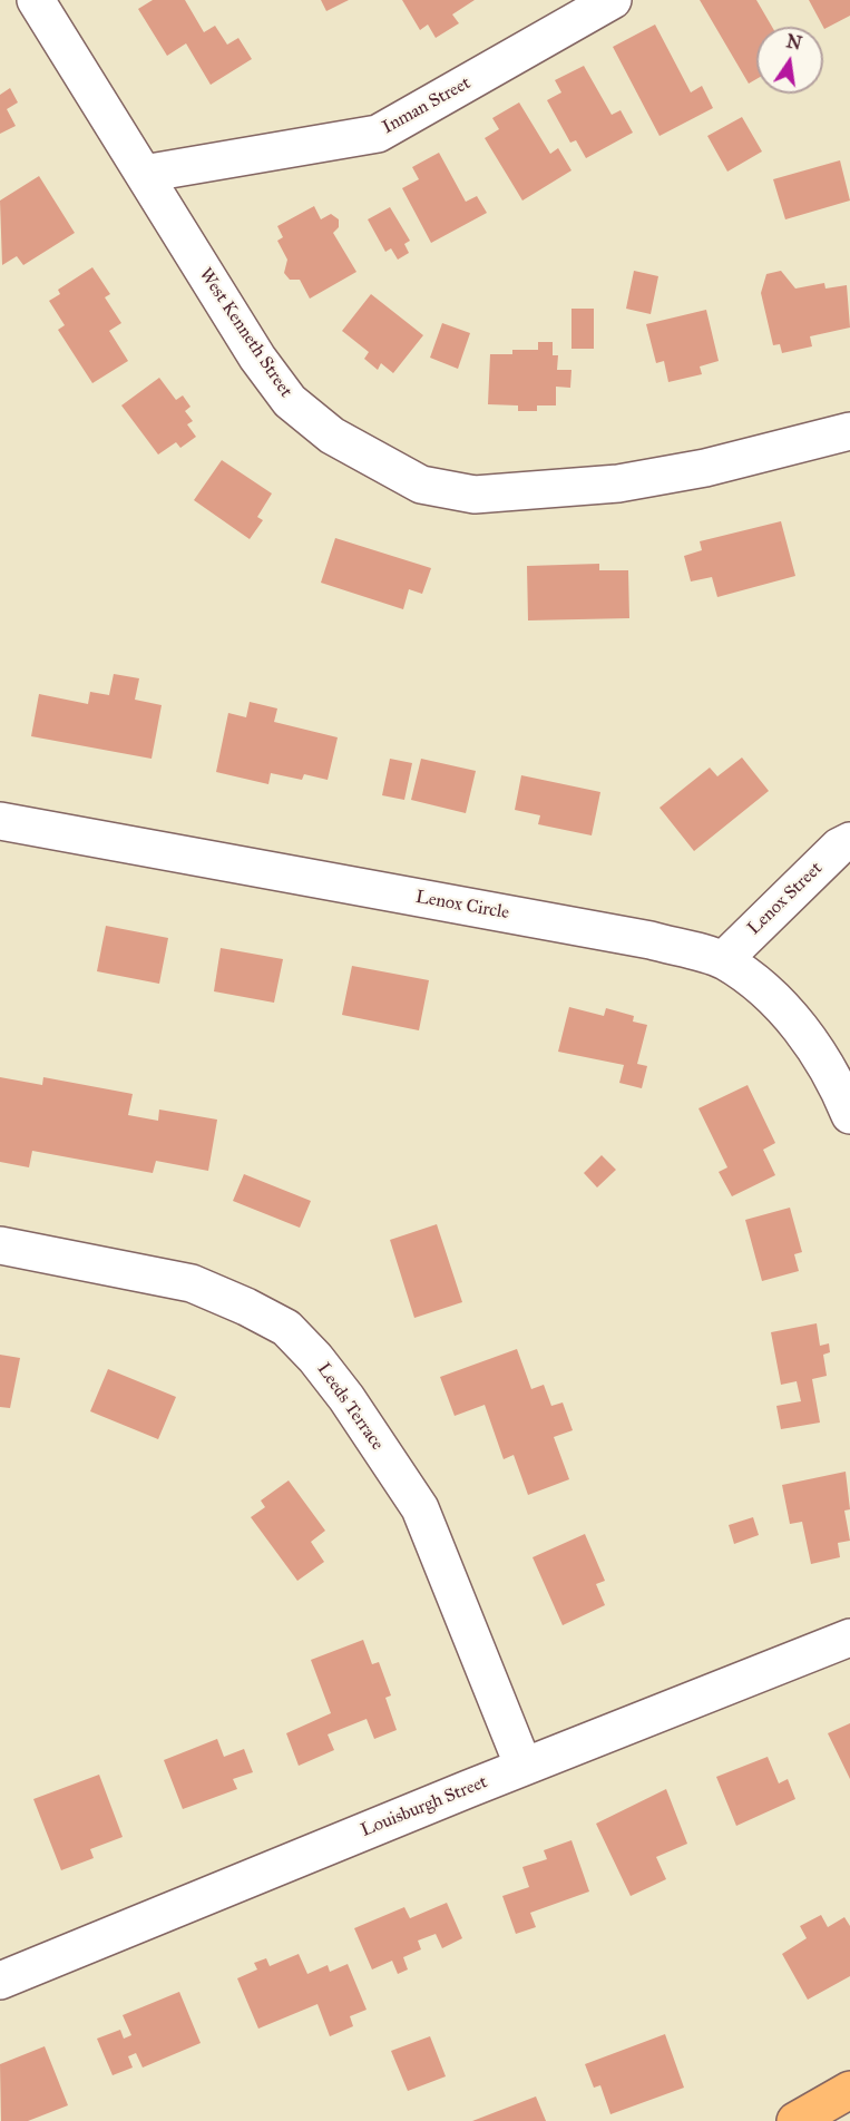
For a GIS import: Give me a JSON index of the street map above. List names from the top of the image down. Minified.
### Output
{"streets":{"street":["Inman Street","West Kenneth Street","Lenox Street","Lenox Circle","Leeds Terrace","Louisburgh Street"]},"crossings":[["Inman Street","West Kenneth Street"],["Lenox Street","Lenox Circle"],["Leeds Terrace","Louisburgh Street"]],"north":"top"}
